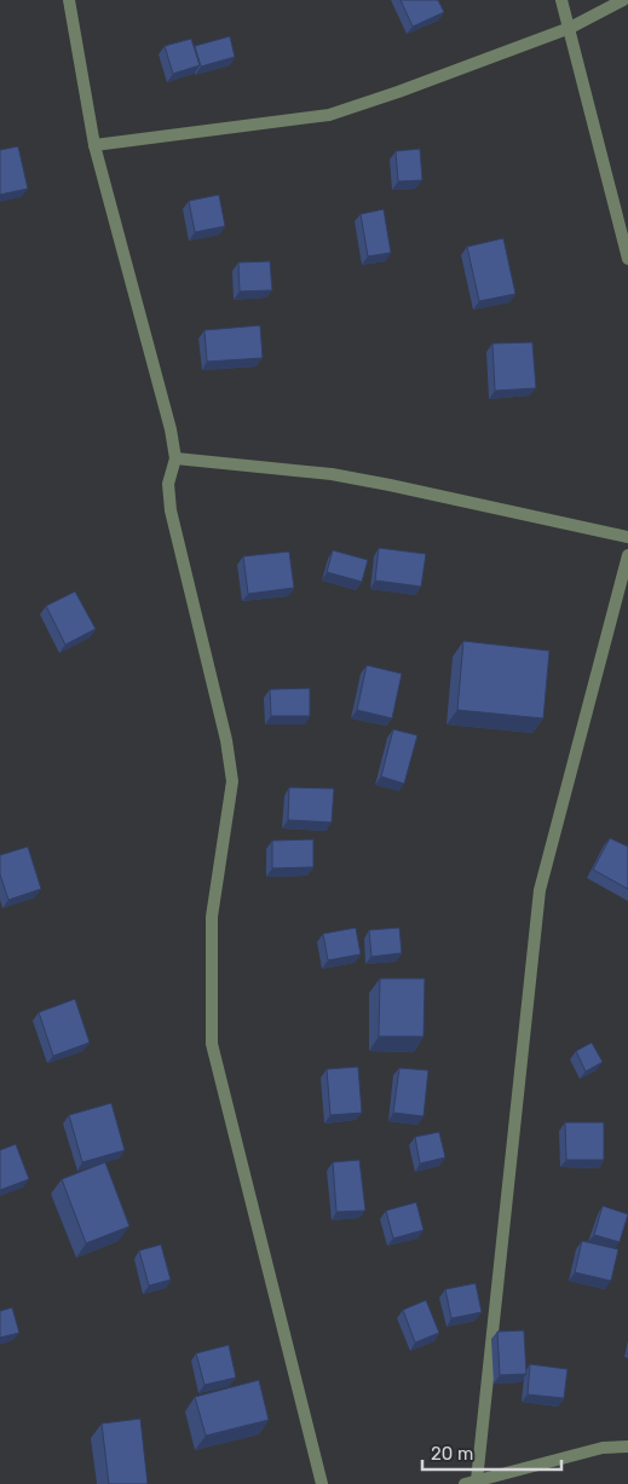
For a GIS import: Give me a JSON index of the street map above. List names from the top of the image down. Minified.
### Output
{"scale_bar":"20 m"}
